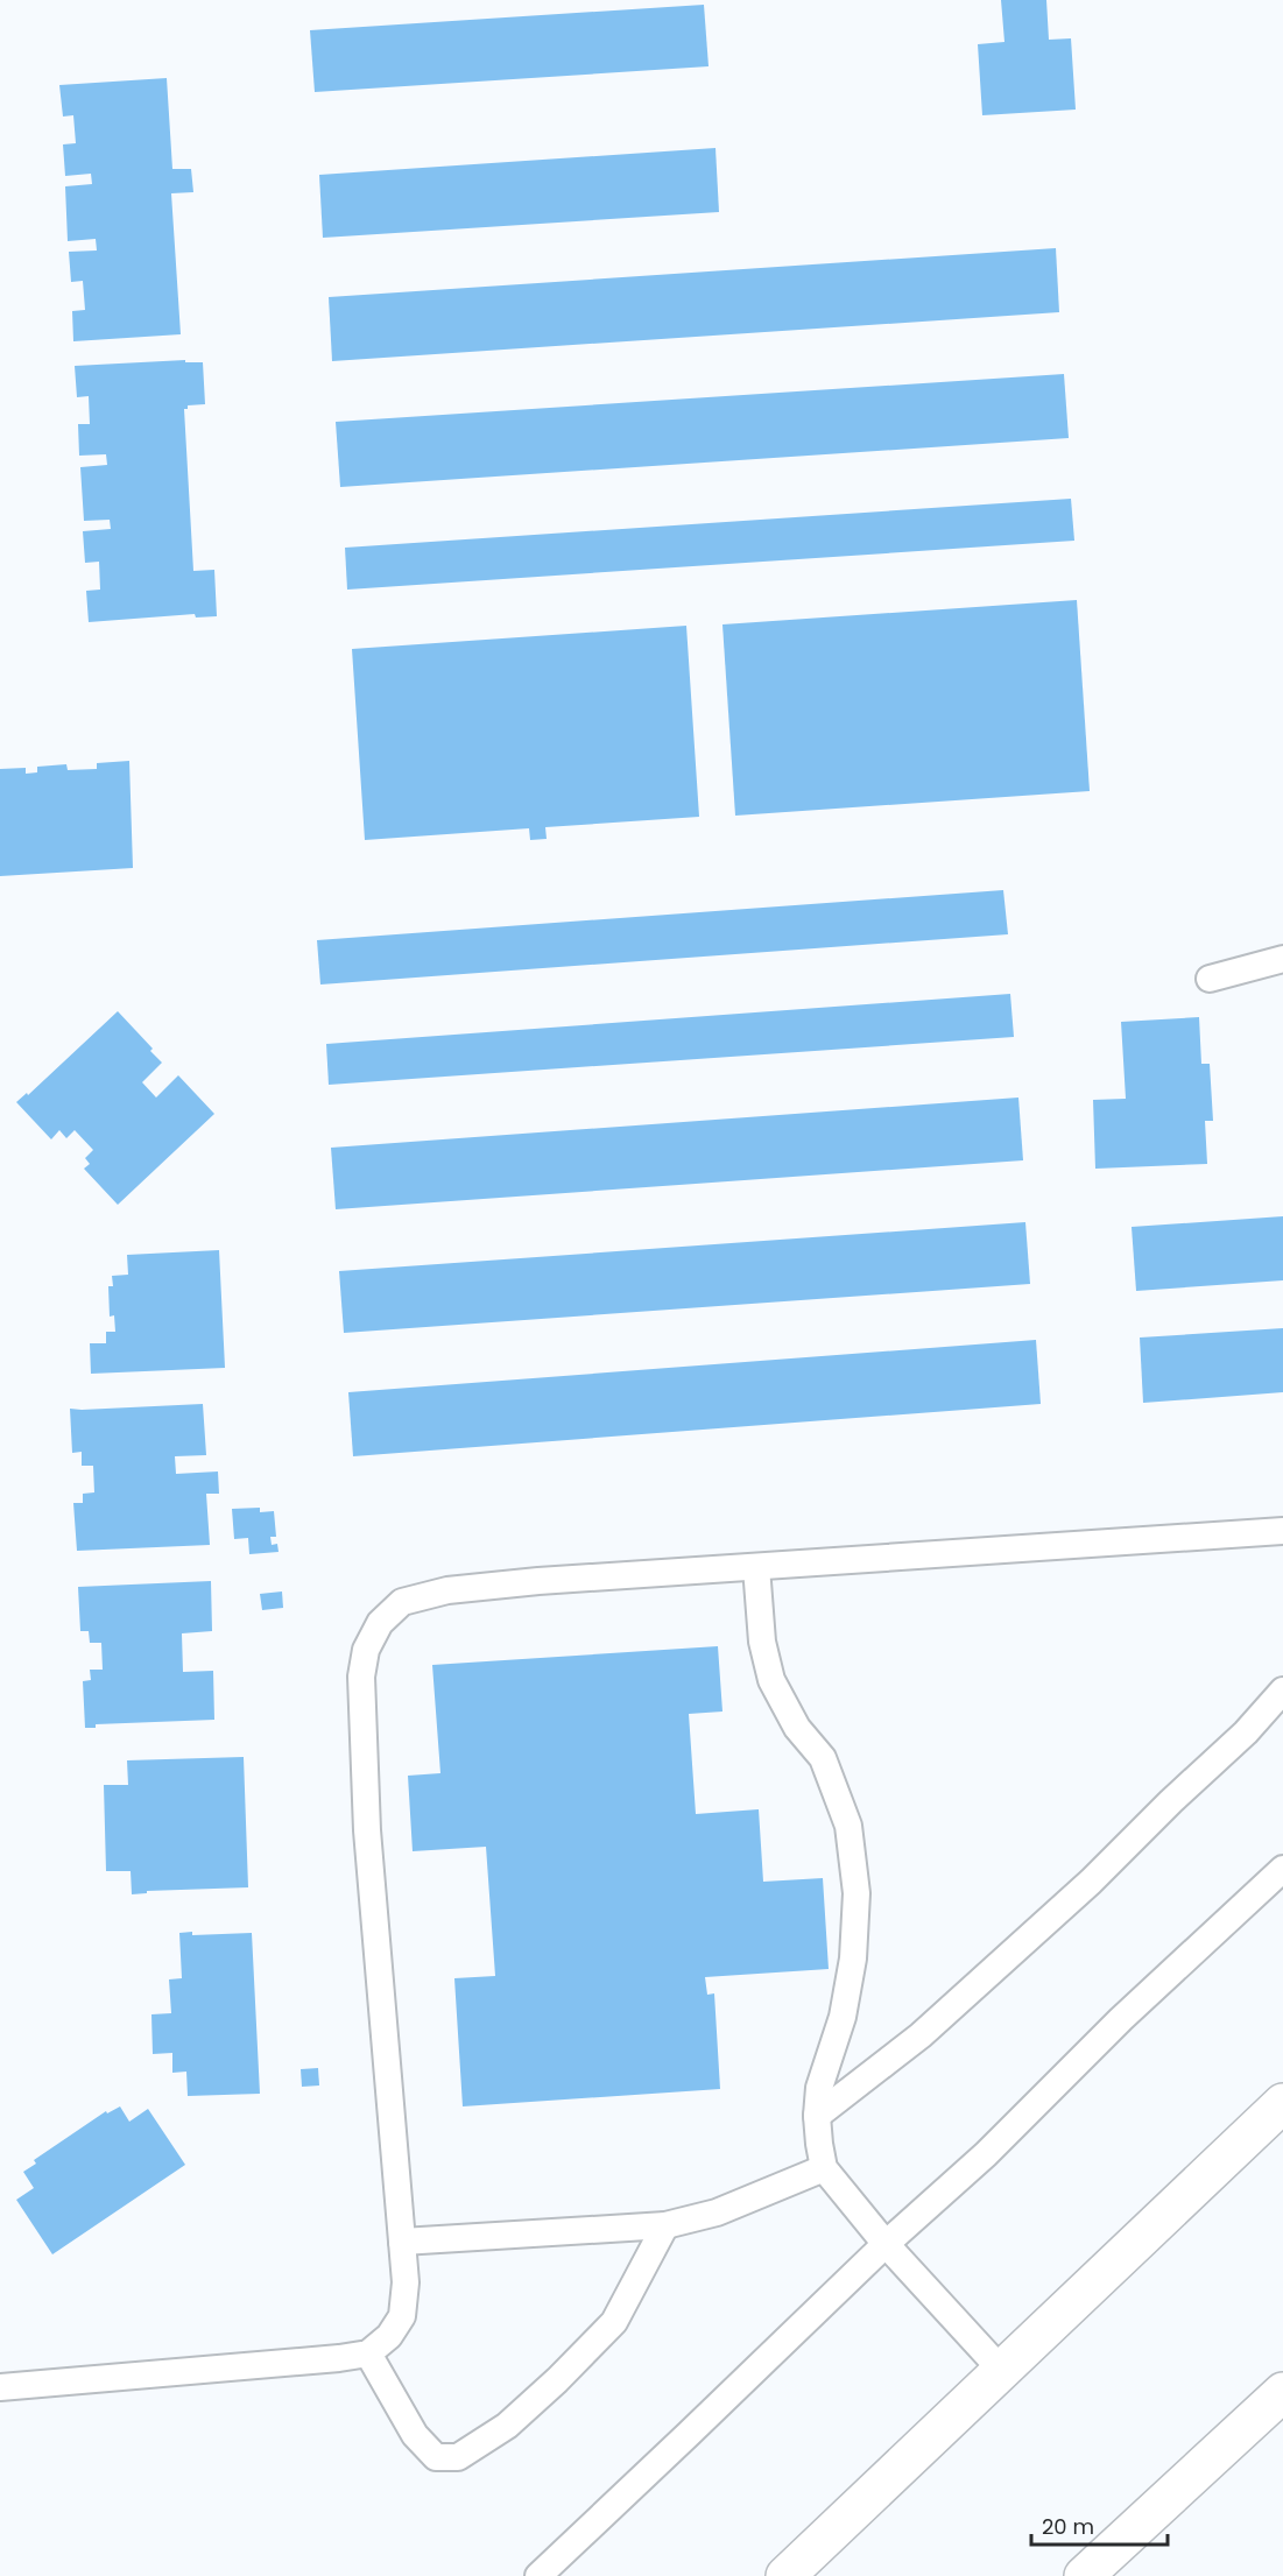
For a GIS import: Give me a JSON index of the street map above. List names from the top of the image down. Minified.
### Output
{"scale_bar":"20 m"}
